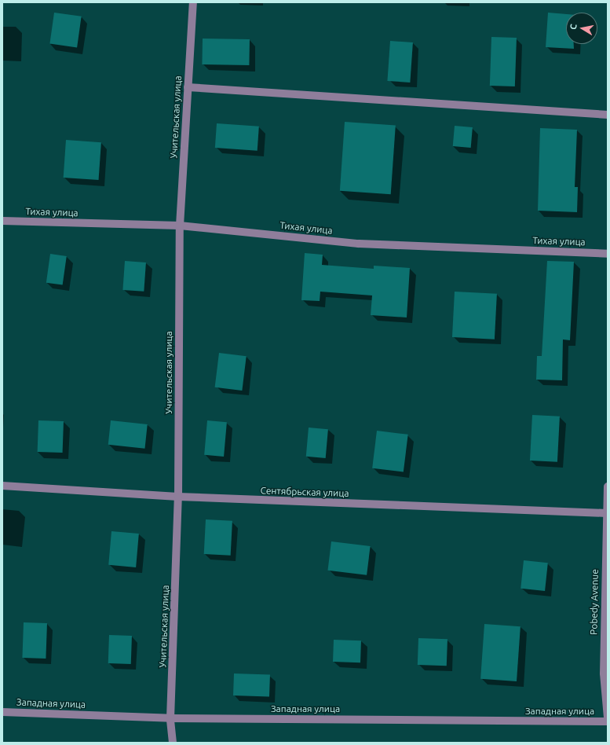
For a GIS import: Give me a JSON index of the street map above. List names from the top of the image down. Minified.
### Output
{"streets":{"street":["Учительская улица","Тихая улица","Сентябрьская улица","Pobedy Avenue","Западная улица"]},"crossings":[["Учительская улица","Тихая улица"],["Учительская улица","Сентябрьская улица"],["Учительская улица","Западная улица"],["Сентябрьская улица","Pobedy Avenue"]],"north":"left"}
